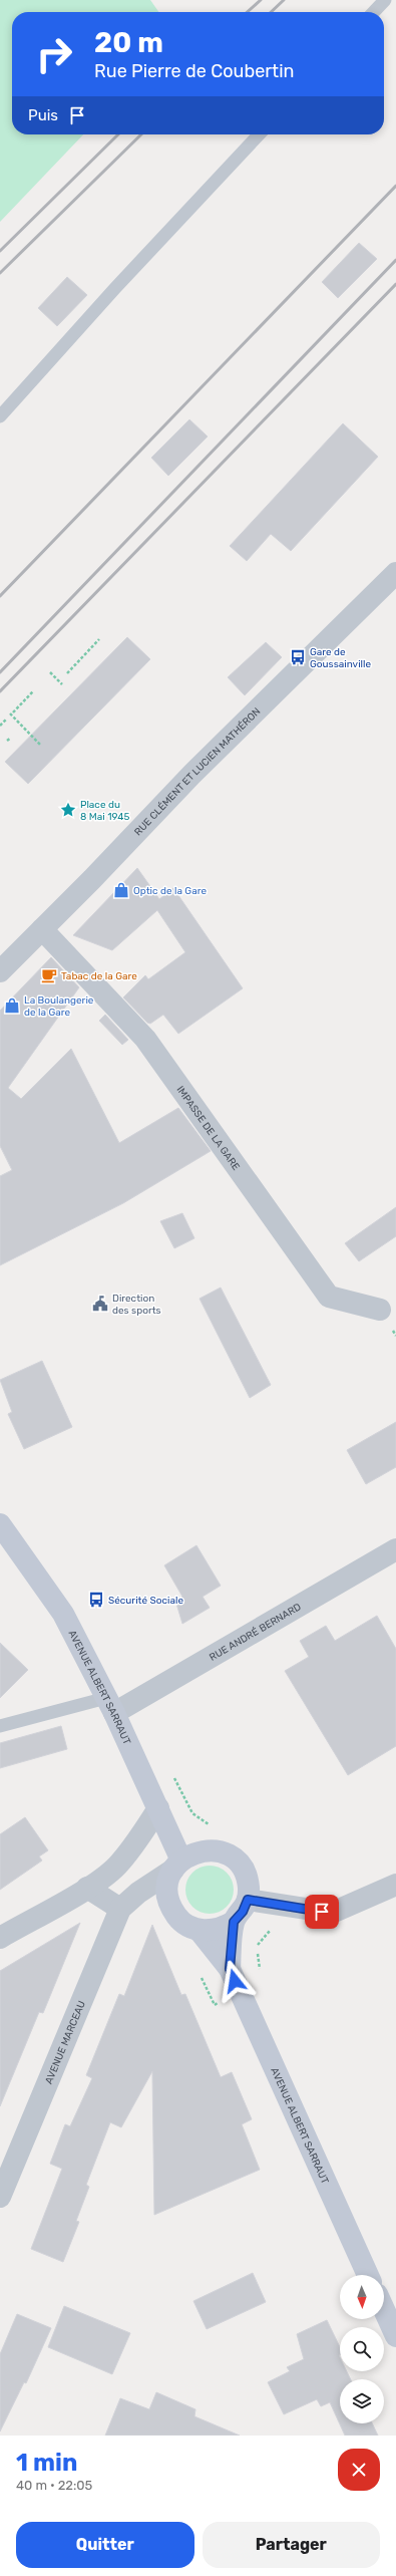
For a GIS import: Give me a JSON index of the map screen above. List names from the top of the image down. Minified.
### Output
{"streets":{"street":["RUE CLÉMENT ET LUCIEN MATHÉRON","IMPASSE DE LA GARE","RUE ANDRÉ BERNARD","AVENUE ALBERT SARRAUT","AVENUE MARCEAU"]},"crossings":[["RUE CLÉMENT ET LUCIEN MATHÉRON","IMPASSE DE LA GARE"],["RUE ANDRÉ BERNARD","AVENUE ALBERT SARRAUT"],["AVENUE ALBERT SARRAUT","AVENUE MARCEAU"]],"places":{"bus stop":["Gare de Goussainville","Sécurité Sociale"],"place":["Place du 8 Mai 1945"],"shop":["Optic de la Gare","La Boulangerie de la Gare"],"cafe":["Tabac de la Gare"],"public building":["Direction des sports"]},"north":"bottom","page":{"turn":["20 m","Rue Pierre de Coubertin"],"then":"Puis","heading":["1 min","40 m · 22:05"],"buttons":["Quitter","Partager"]}}
